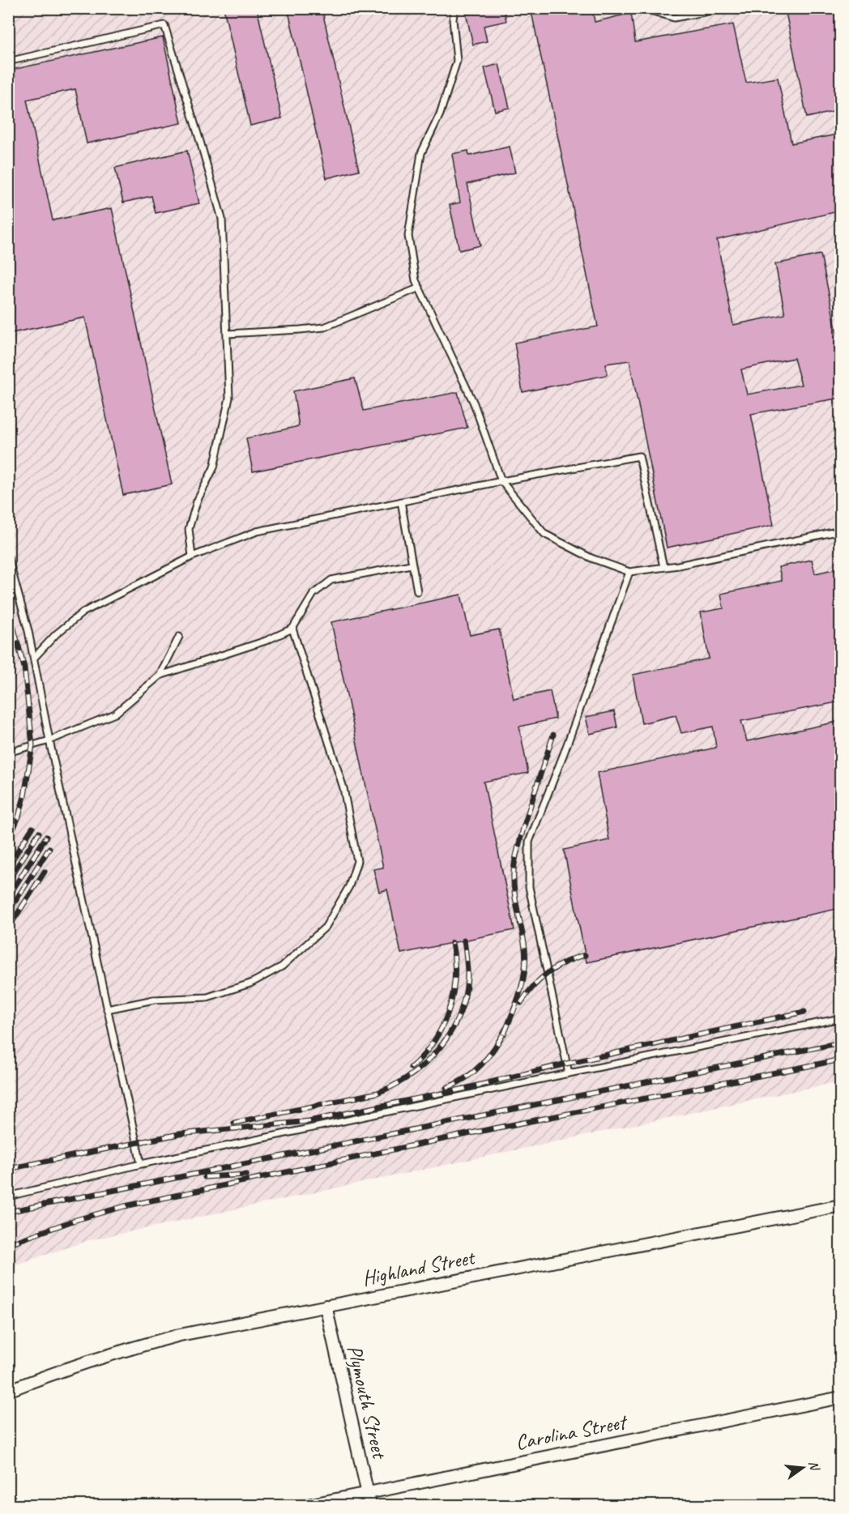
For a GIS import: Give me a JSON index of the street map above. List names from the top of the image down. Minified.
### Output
{"streets":{"street":["Highland Street","Plymouth Street","Carolina Street"]},"crossings":[["Highland Street","Plymouth Street"],["Plymouth Street","Carolina Street"]],"north":"right"}
